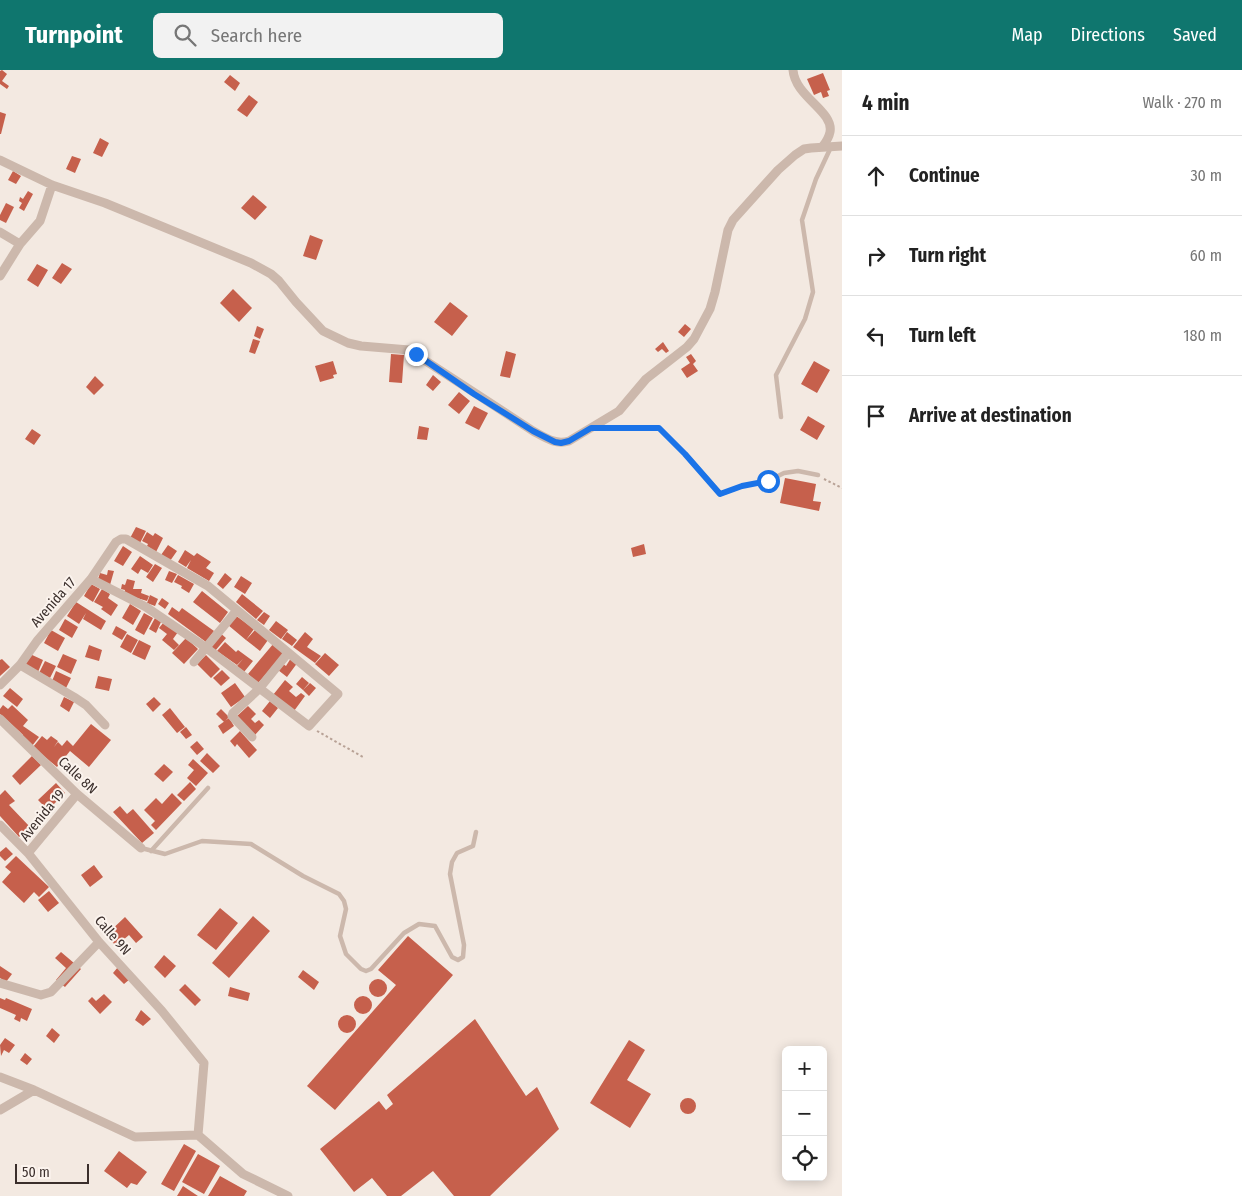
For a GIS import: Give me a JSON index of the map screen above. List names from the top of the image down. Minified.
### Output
{"streets":{"street":["Avenida 17","Calle 8N","Avenida 19","Calle 9N"]},"crossings":[["Calle 8N","Avenida 19"],["Avenida 19","Calle 9N"]],"scale_bar":"50 m","page":{"header":"Turnpoint","search":"Search here","nav":["Map","Directions","Saved"],"heading":["4 min","Walk · 270 m"],"list":[["Continue","30 m"],["Turn right","60 m"],["Turn left","180 m"],"Arrive at destination"],"map_buttons":["+","−"],"scale":"50 m"}}
